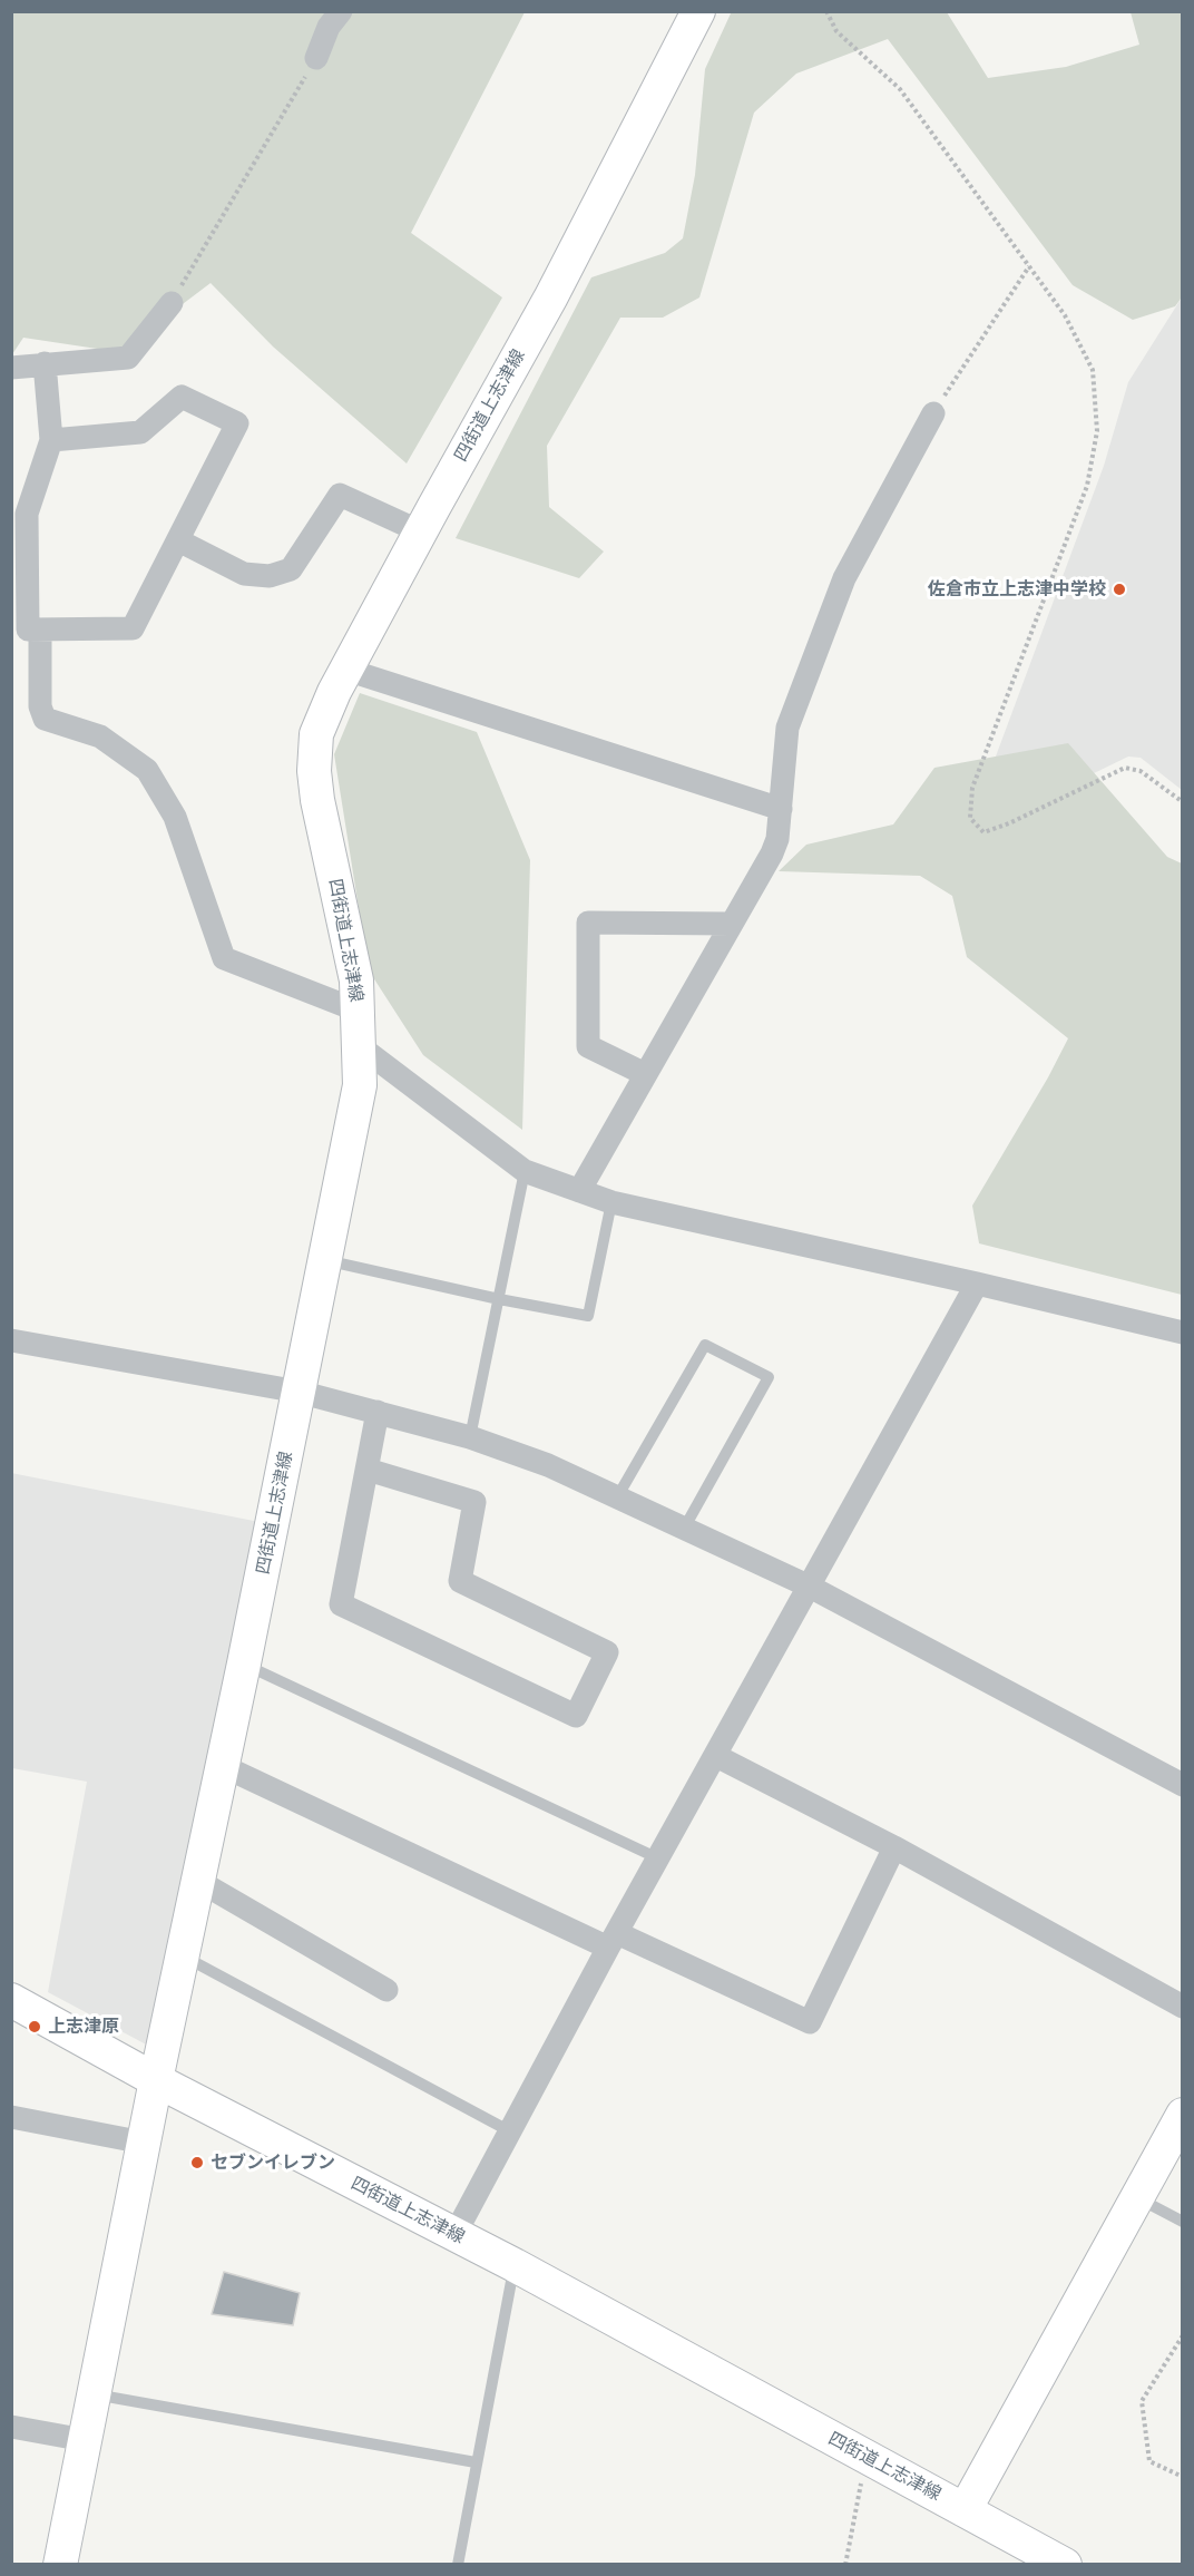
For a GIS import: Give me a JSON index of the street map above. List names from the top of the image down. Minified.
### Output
{"streets":{"main road":["四街道上志津線"]},"places":["佐倉市立上志津中学校","上志津原","セブンイレブン"]}
